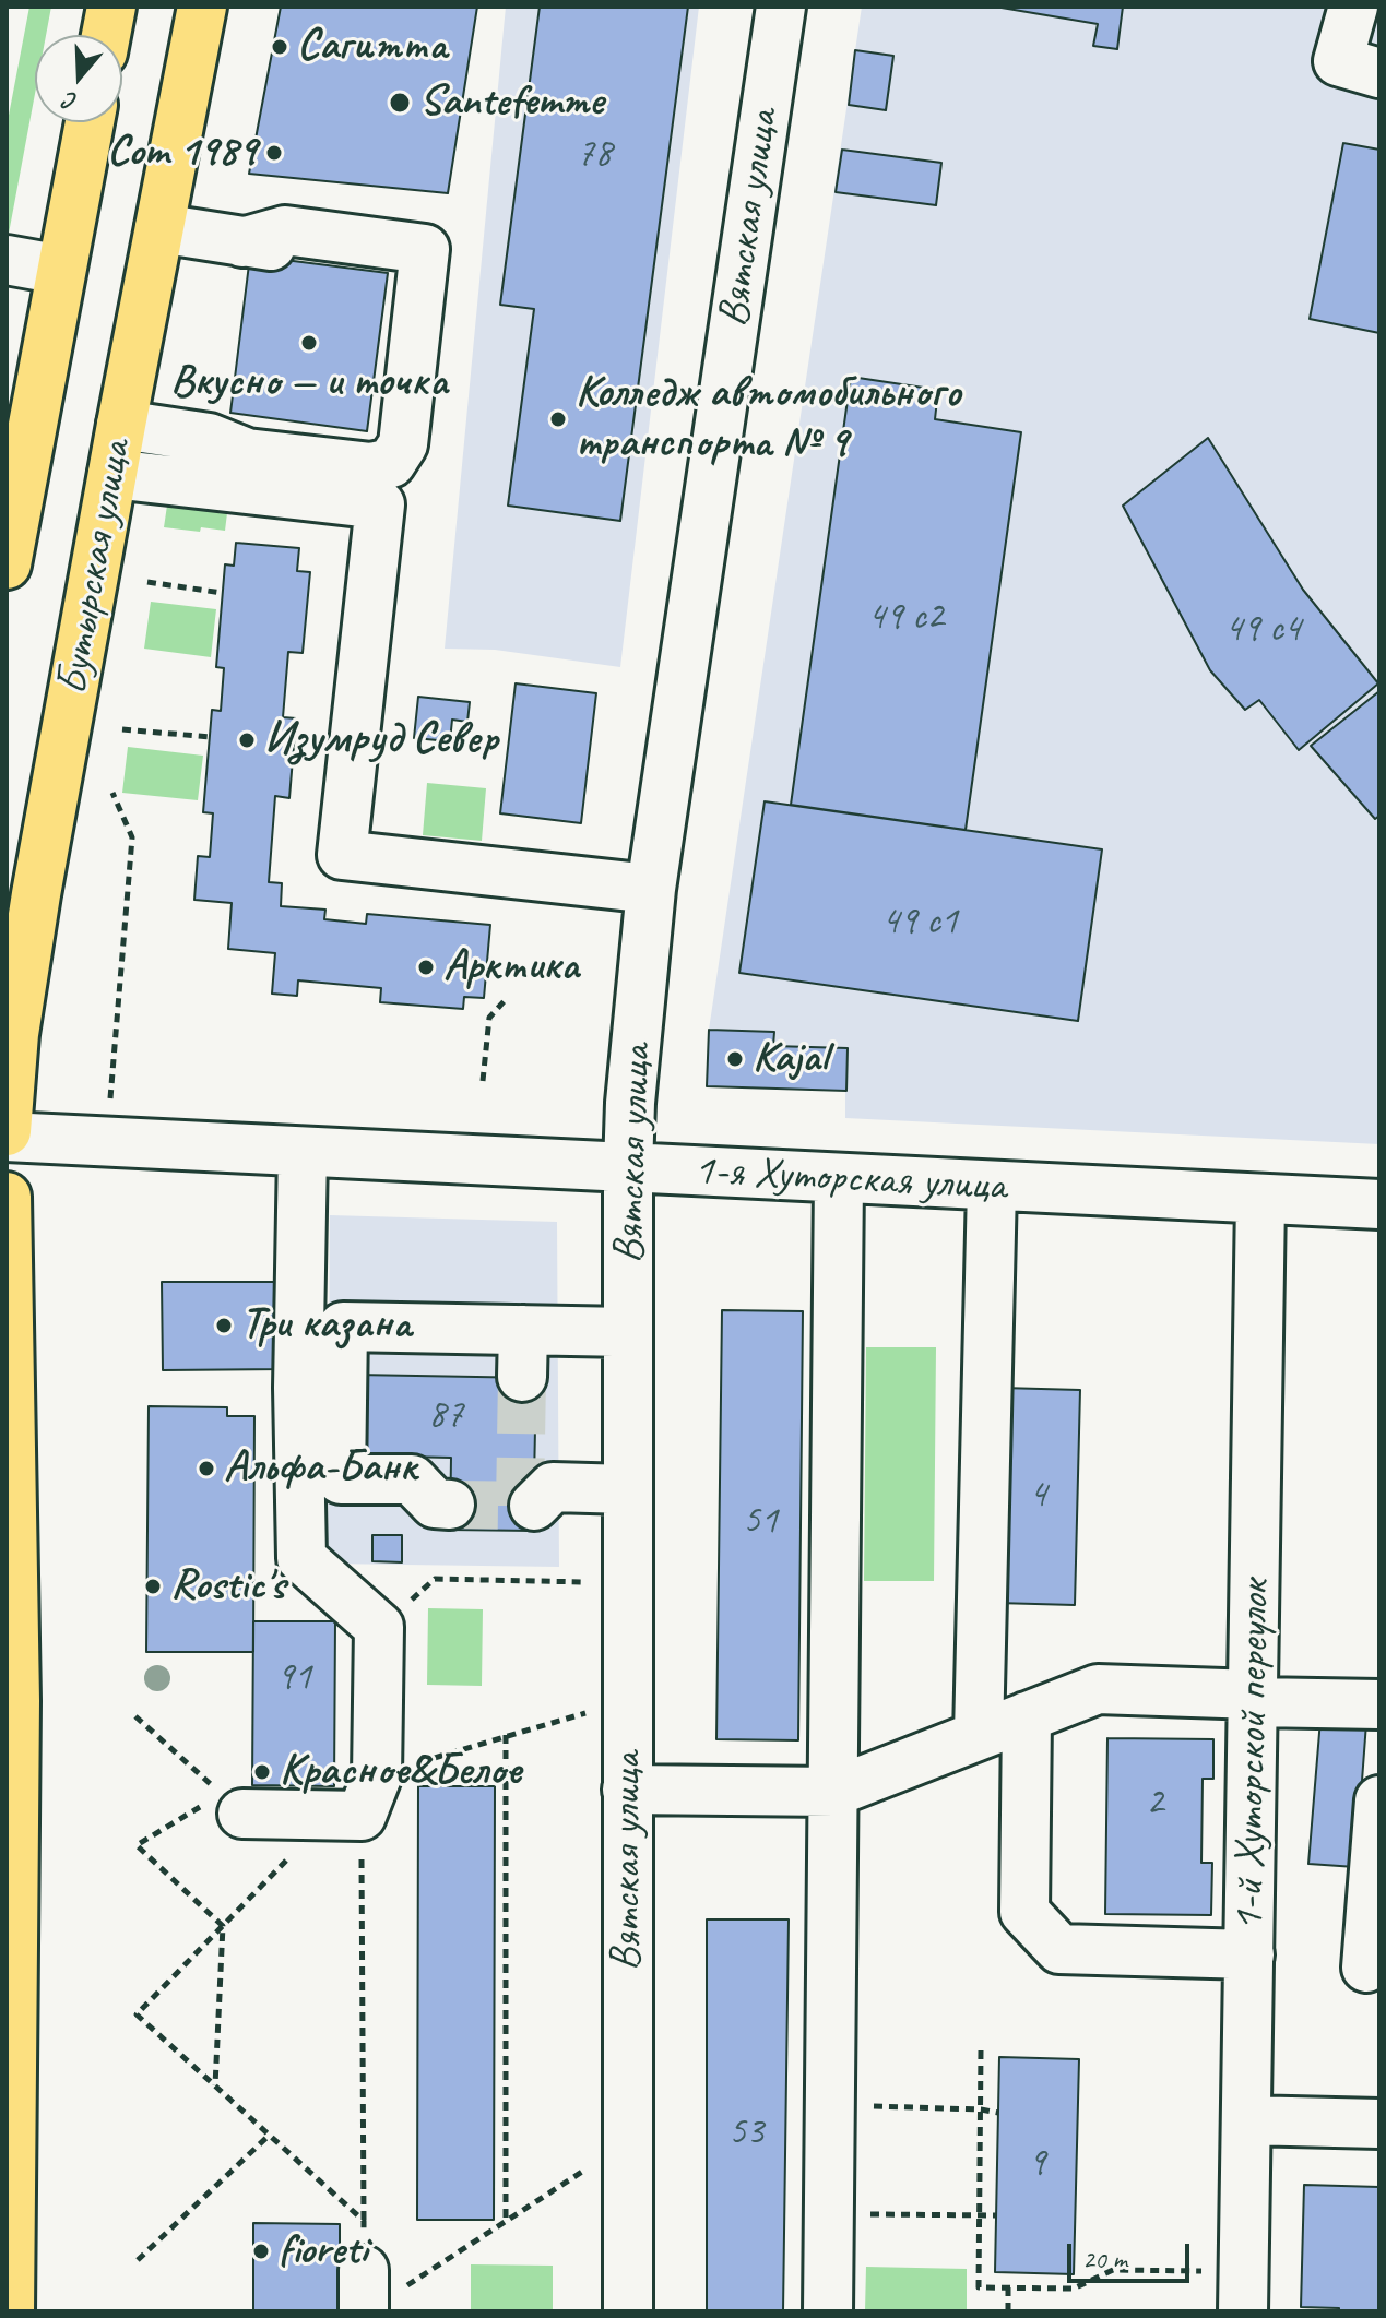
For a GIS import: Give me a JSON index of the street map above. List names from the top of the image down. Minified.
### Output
{"streets":{"main road":["Бутырская улица"],"street":["Вятская улица","1-я Хуторская улица","1-й Хуторской переулок"]},"crossings":[["Вятская улица","1-я Хуторская улица"],["Бутырская улица","1-я Хуторская улица"],["1-я Хуторская улица","1-й Хуторской переулок"]],"places":["Сагитта","Santefemme","Com 1989","Вкусно — и точка","Колледж автомобильного транспорта № 9","Изумруд Север","Арктика","Kajal","Три казана","Альфа-Банк","Rostic's","Красное&Белое","fioreti"],"house_numbers":["78","49 с2","49 с4","49 с1","87","4","51","91","2","53","9"],"scale_bar":"20 m","north":"bottom"}
